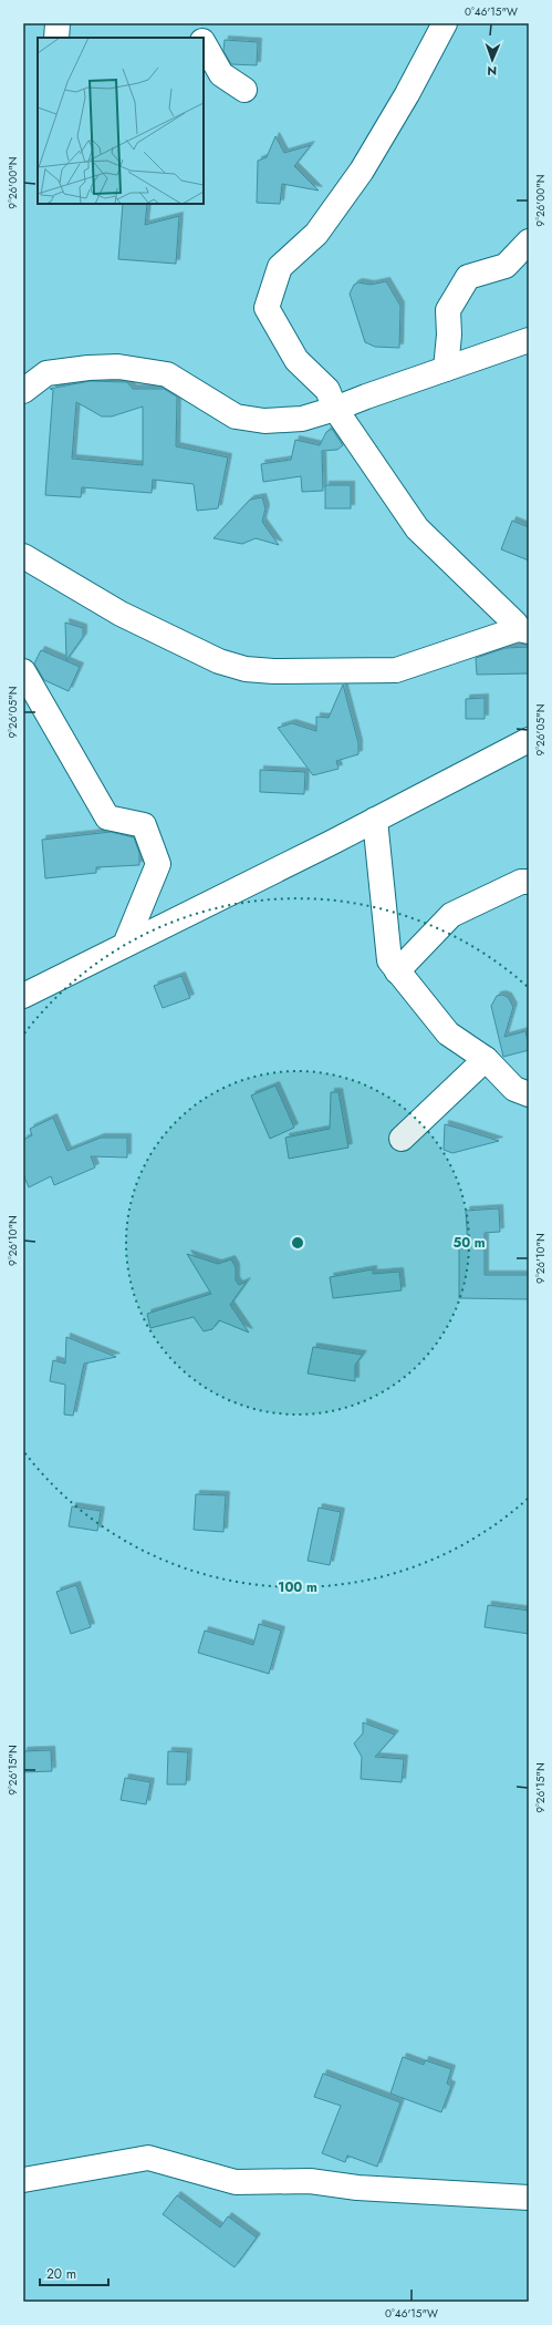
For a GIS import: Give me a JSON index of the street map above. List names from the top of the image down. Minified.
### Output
{"scale_bar":"20 m","north":"bottom","coordinates":["0°46'15\"W","9°26'00\"N","9°26'05\"N","9°26'10\"N","9°26'15\"N"],"rings":["50 m","100 m"]}
